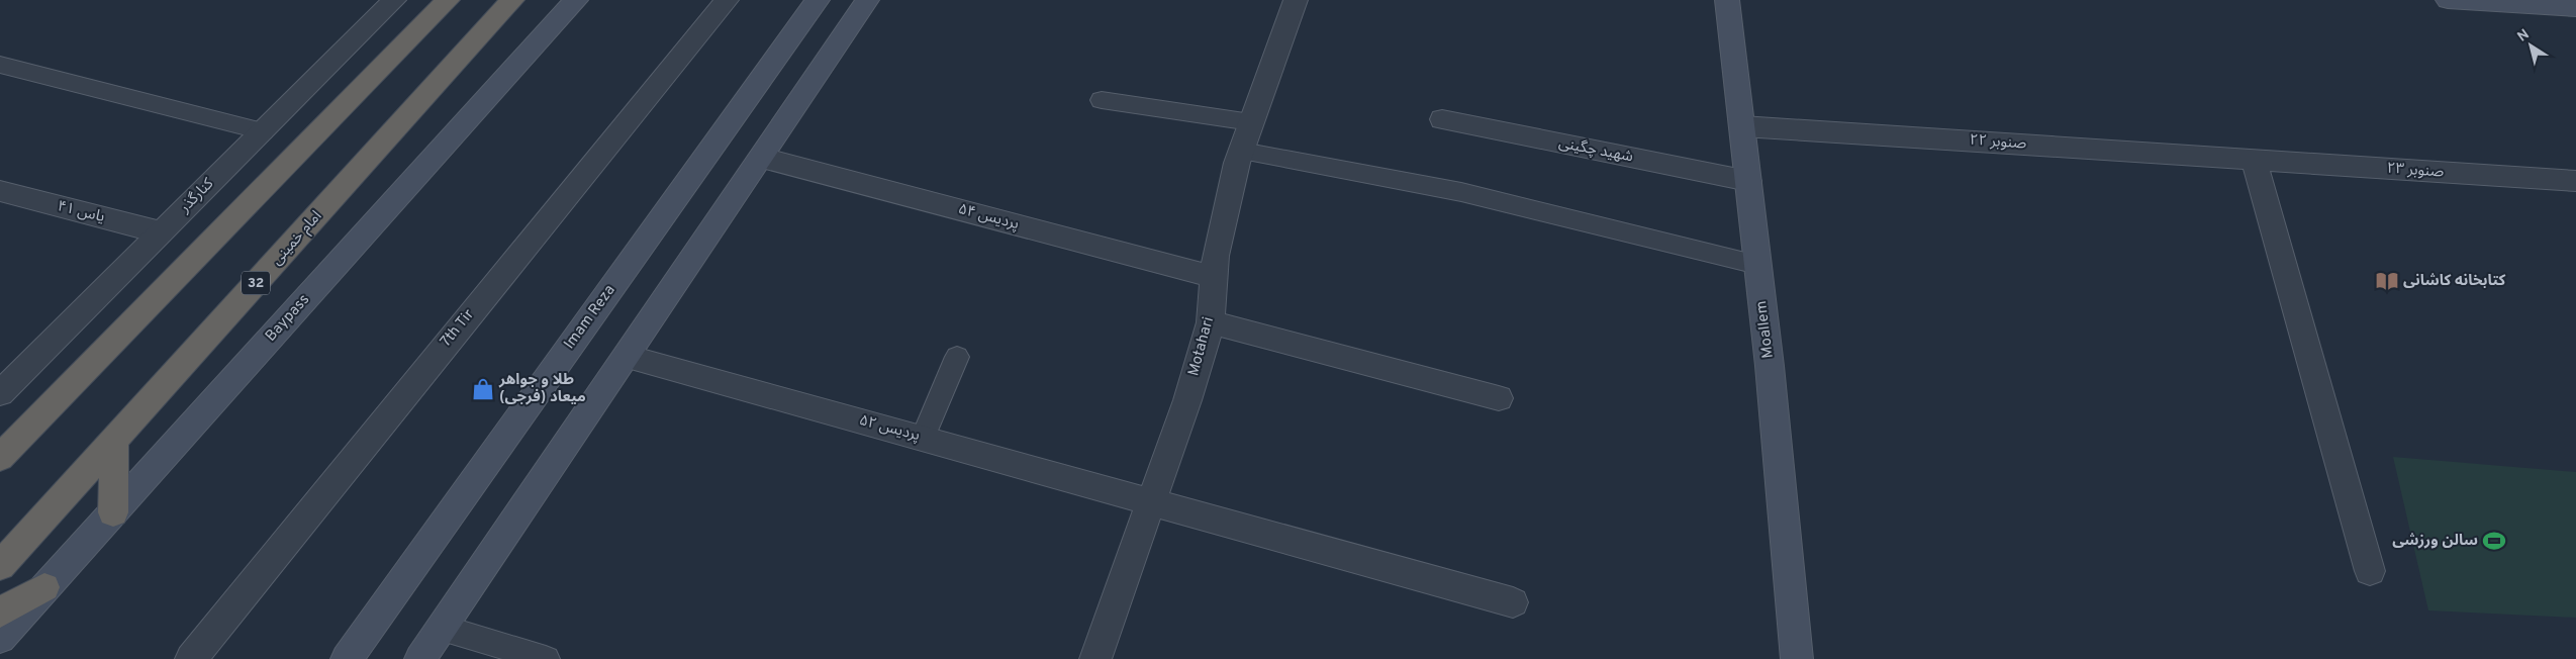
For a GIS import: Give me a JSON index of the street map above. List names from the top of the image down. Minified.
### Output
{"streets":{"highway":["امام خمینی","32"],"main road":["Imam Reza","Baypass","Moallem"],"street":["صنوبر ۲۲","شهید چگینی","صنوبر ۲۳","کنارگذر","یاس ۴۱","پردیس ۵۴","7th Tir","Motahari","پردیس ۵۲"]},"crossings":[["صنوبر ۲۲","صنوبر ۲۳"],["صنوبر ۲۲","Moallem"],["شهید چگینی","Moallem"],["کنارگذر","یاس ۴۱"],["پردیس ۵۴","Motahari"],["Motahari","پردیس ۵۲"]],"places":{"library":["کتابخانه کاشانی"],"shop":["طلا و جواهر میعاد (فرجی)"],"sports":["سالن ورزشی"]},"north":"top left"}
